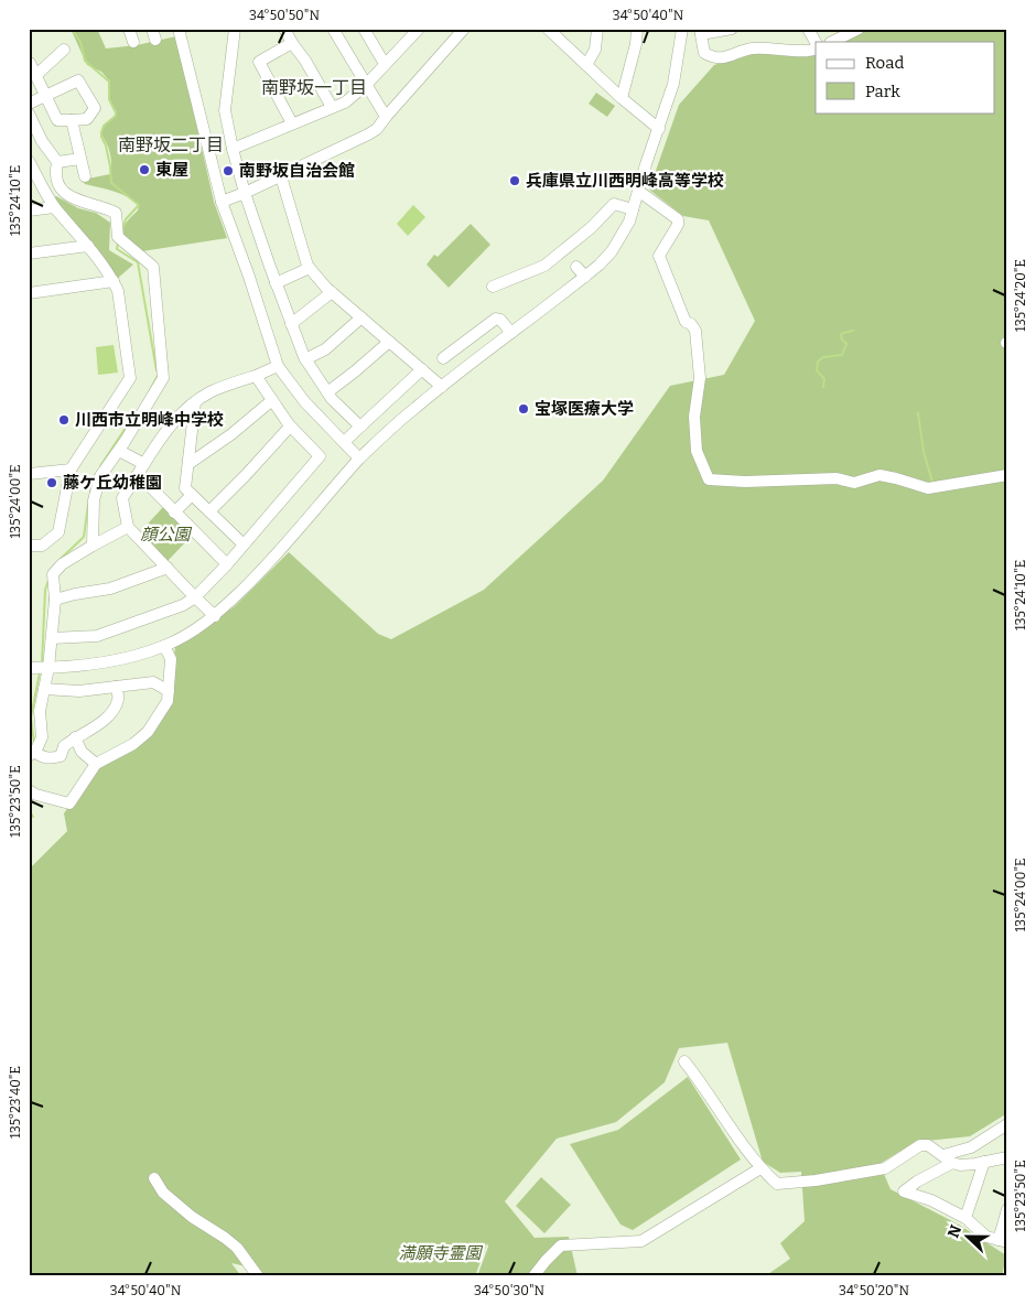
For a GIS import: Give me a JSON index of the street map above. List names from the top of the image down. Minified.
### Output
{"districts":["南野坂一丁目","南野坂二丁目"],"parks":["顔公園","満願寺霊園"],"places":["東屋","南野坂自治会館","兵庫県立川西明峰高等学校","宝塚医療大学","川西市立明峰中学校","藤ケ丘幼稚園"],"legend":["Road","Park"],"north":"left","coordinates":["34°50'50\"N","34°50'40\"N","135°24'10\"E","135°24'20\"E","135°24'00\"E","135°23'50\"E","135°23'40\"E","34°50'30\"N","34°50'20\"N"]}
